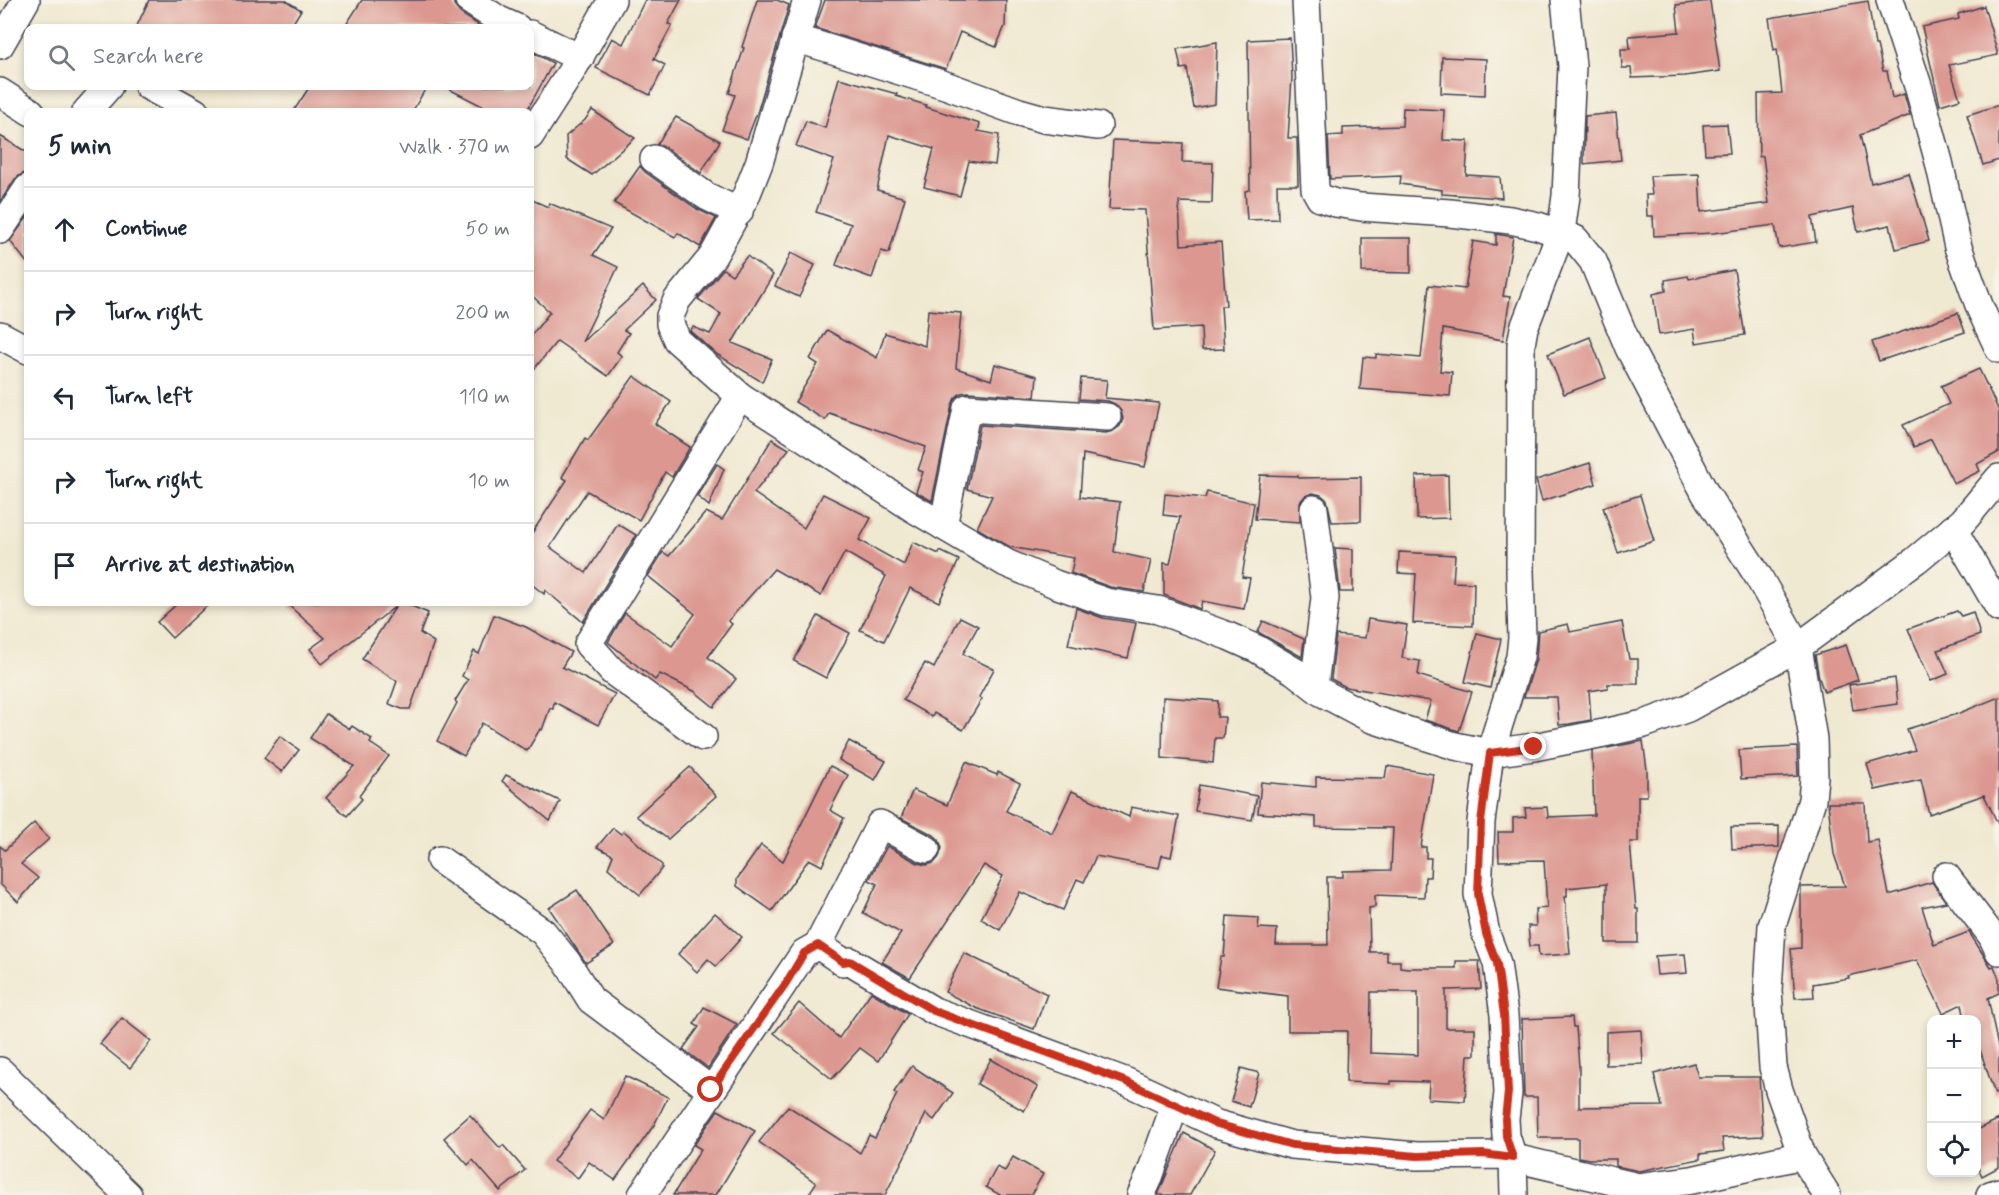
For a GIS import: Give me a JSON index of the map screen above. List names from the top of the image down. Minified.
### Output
{"page":{"search":"Search here","heading":["5 min","Walk · 370 m"],"list":[["Continue","50 m"],["Turn right","200 m"],["Turn left","110 m"],["Turn right","10 m"],"Arrive at destination"],"map_buttons":["+","−"]}}
